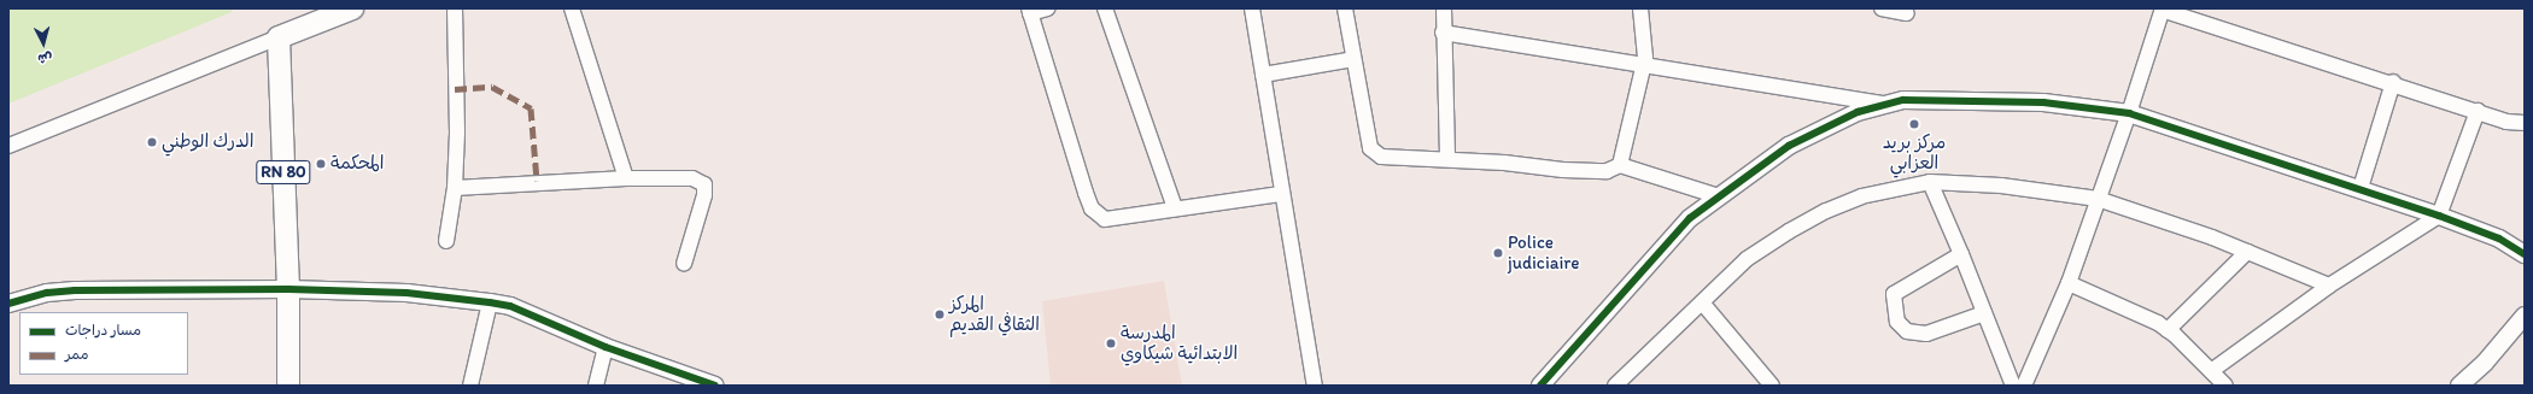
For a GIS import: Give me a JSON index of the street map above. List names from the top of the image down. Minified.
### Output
{"streets":{"main road":["RN 80"]},"places":["مركز بريد العزابي","الدرك الوطني","المحكمة","Police judiciaire","المركز الثقافي القديم","المدرسة الابتدائية شيكاوي"],"legend":["مسار دراجات","ممر"],"north":"bottom"}
